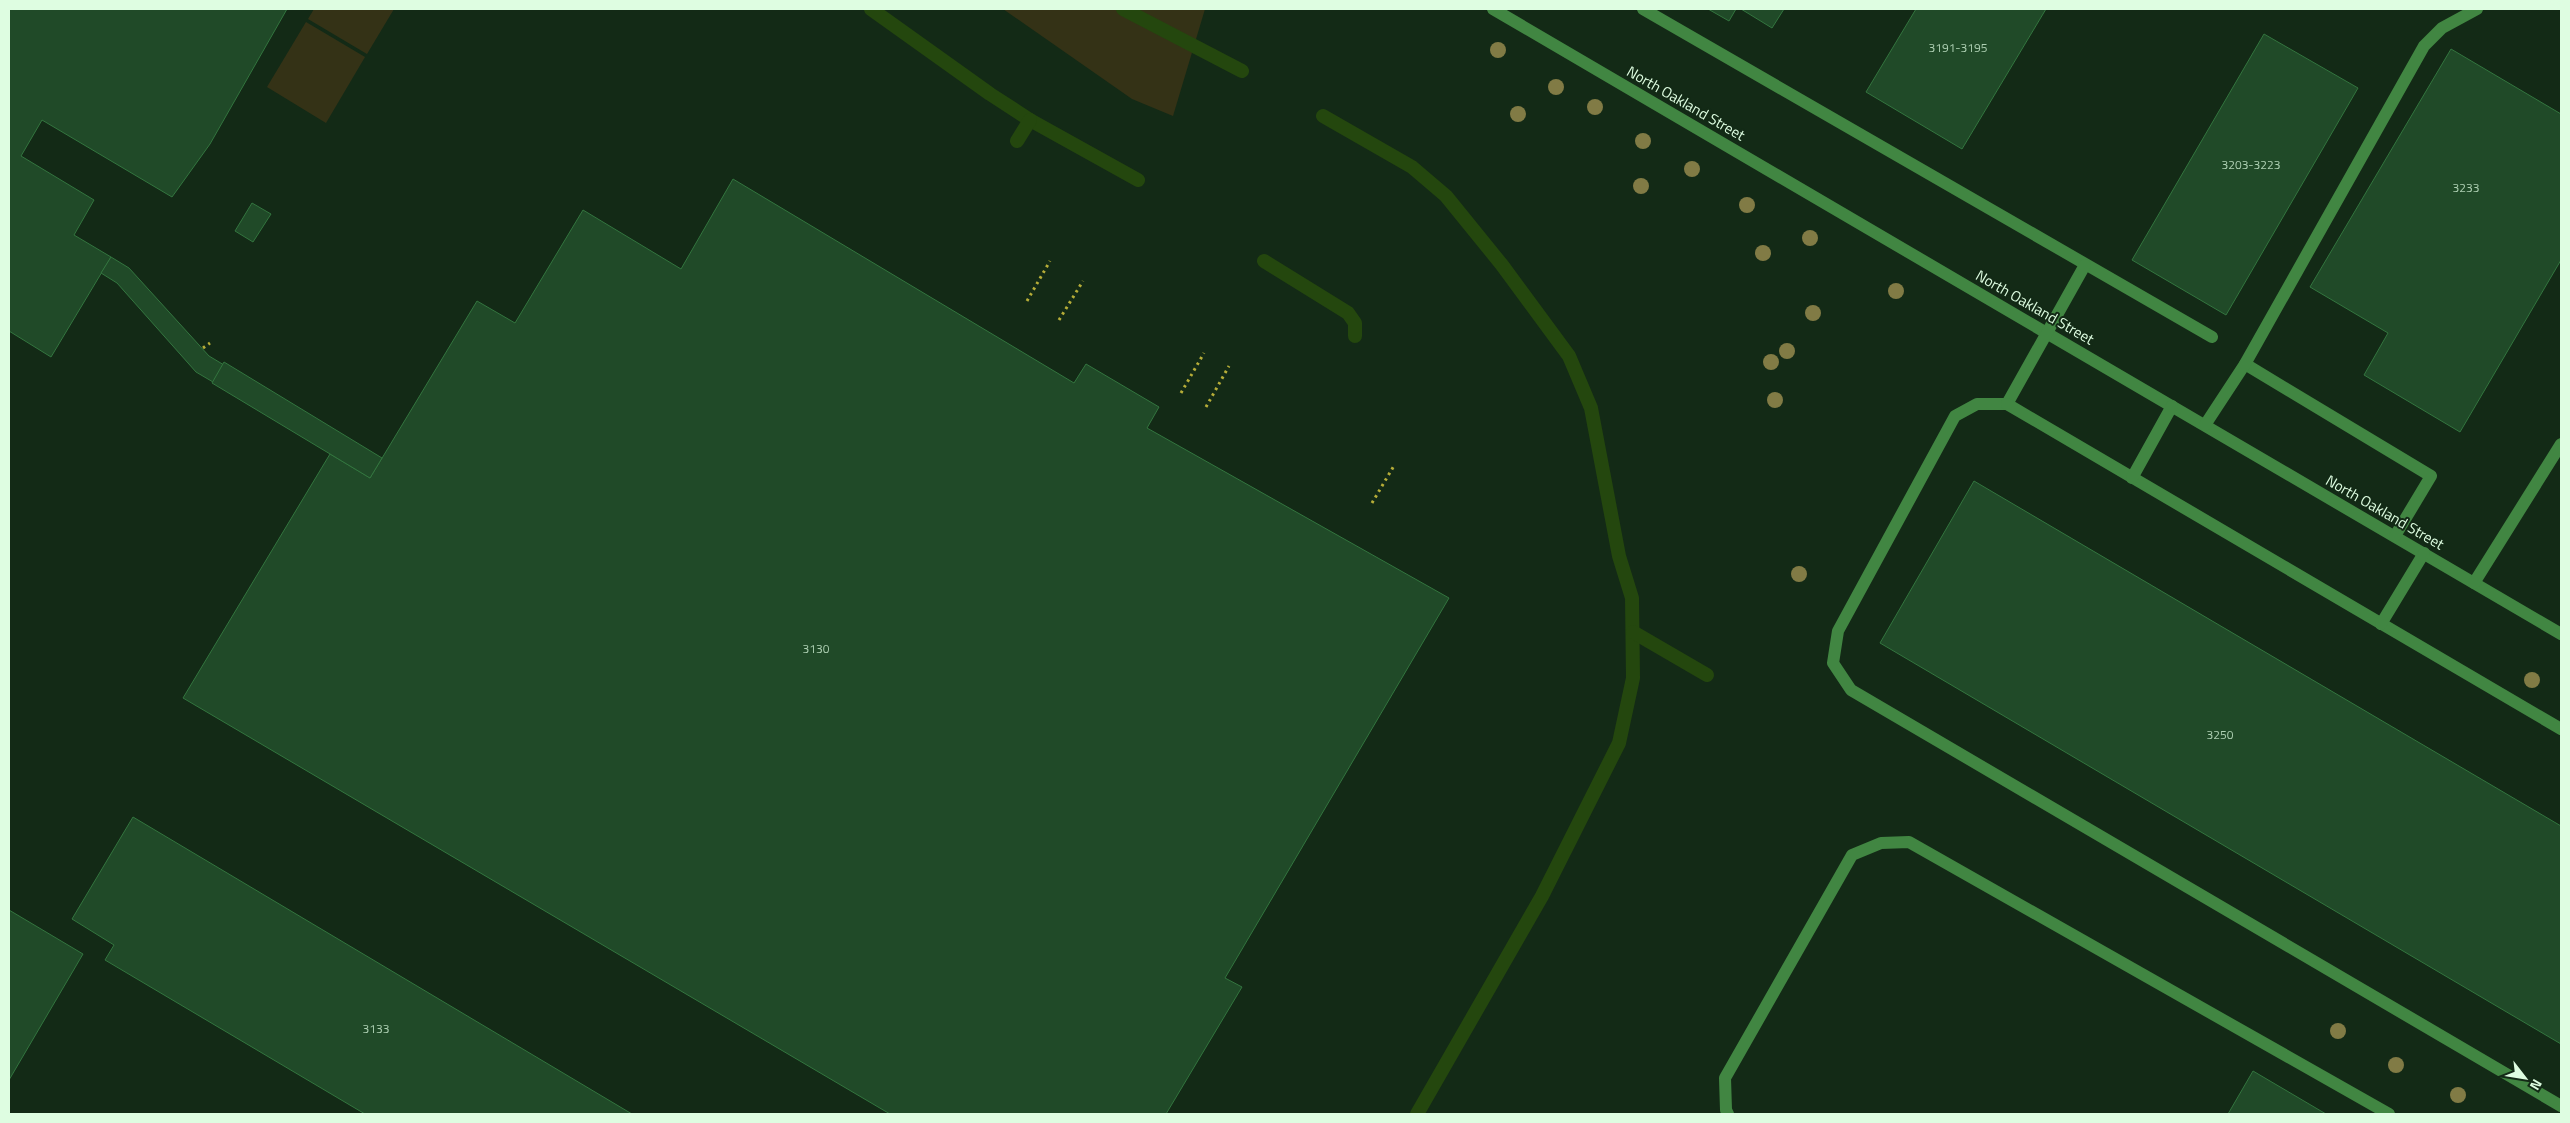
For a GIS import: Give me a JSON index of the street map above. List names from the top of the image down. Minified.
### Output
{"streets":{"street":["North Oakland Street"]},"house_numbers":["3191-3195","3203-3223","3233","3130","3250","3133"],"north":"bottom right"}
